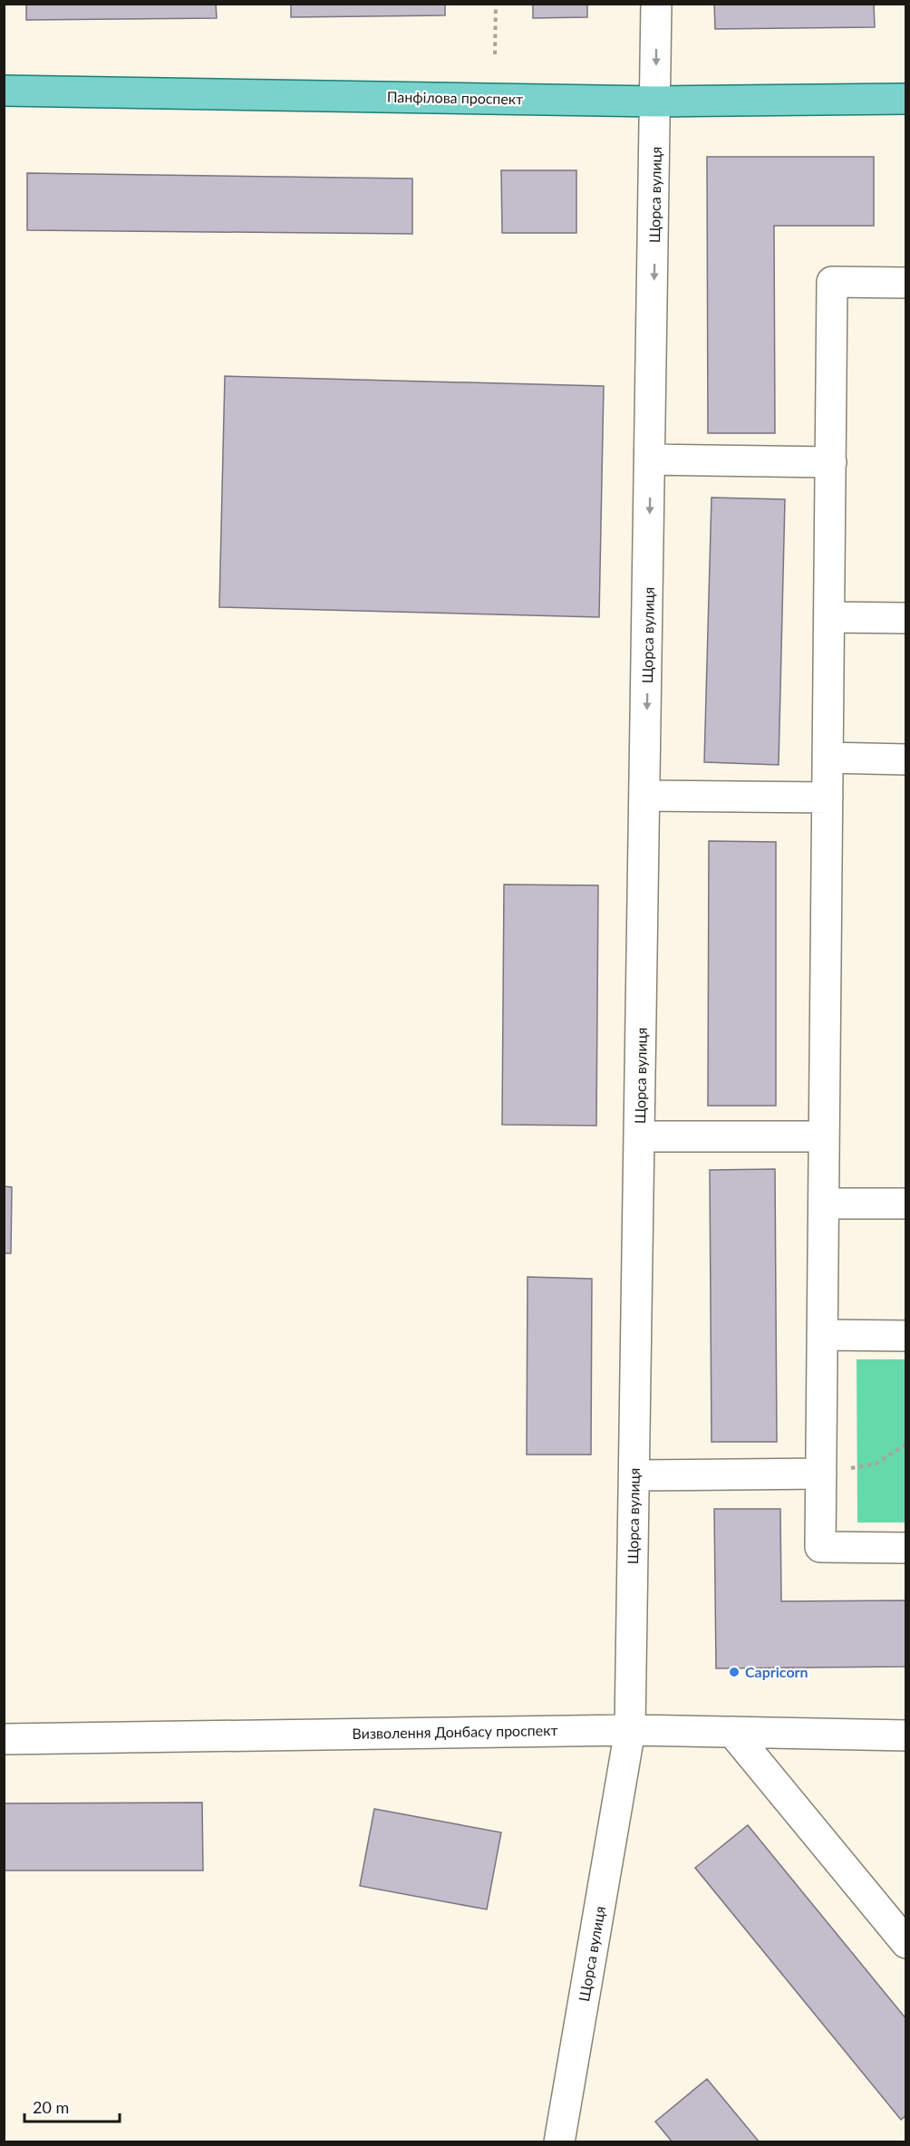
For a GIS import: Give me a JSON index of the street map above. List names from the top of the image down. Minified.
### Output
{"streets":{"main road":["Панфілова проспект"],"street":["Щорса вулиця","Визволення Донбасу проспект"]},"crossings":[["Панфілова проспект","Щорса вулиця"],["Щорса вулиця","Визволення Донбасу проспект"]],"places":["Capricorn"],"scale_bar":"20 m"}
